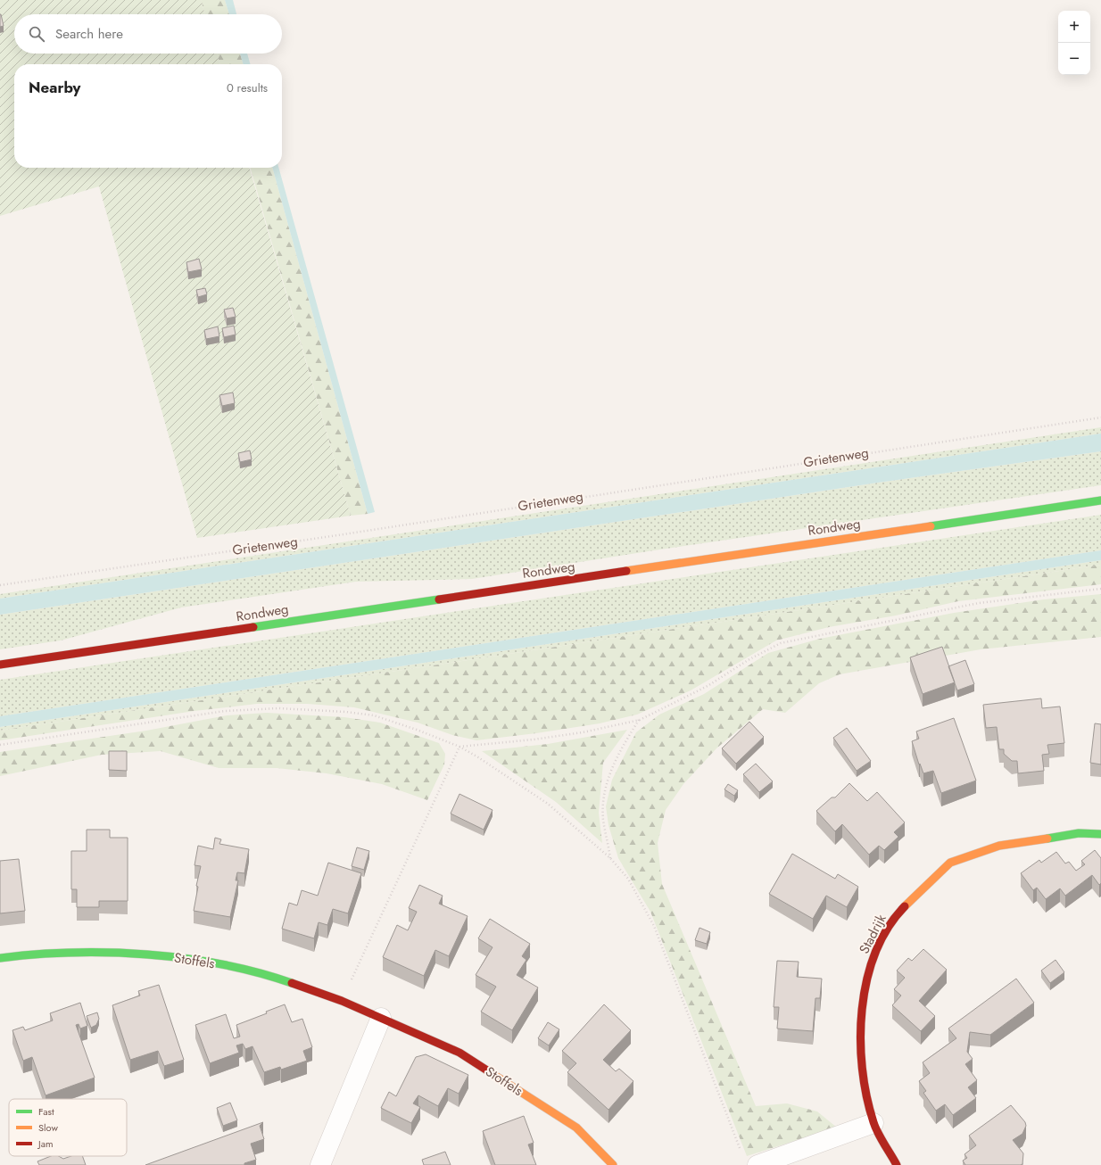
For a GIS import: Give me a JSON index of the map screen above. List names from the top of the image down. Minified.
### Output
{"streets":{"street":["Rondweg","Stadrijk","Stoffels"],"path":["Grietenweg"]},"legend":["Fast","Slow","Jam"],"page":{"map_buttons":["+","−"],"search":"Search here","heading":["Nearby","0 results"]}}
